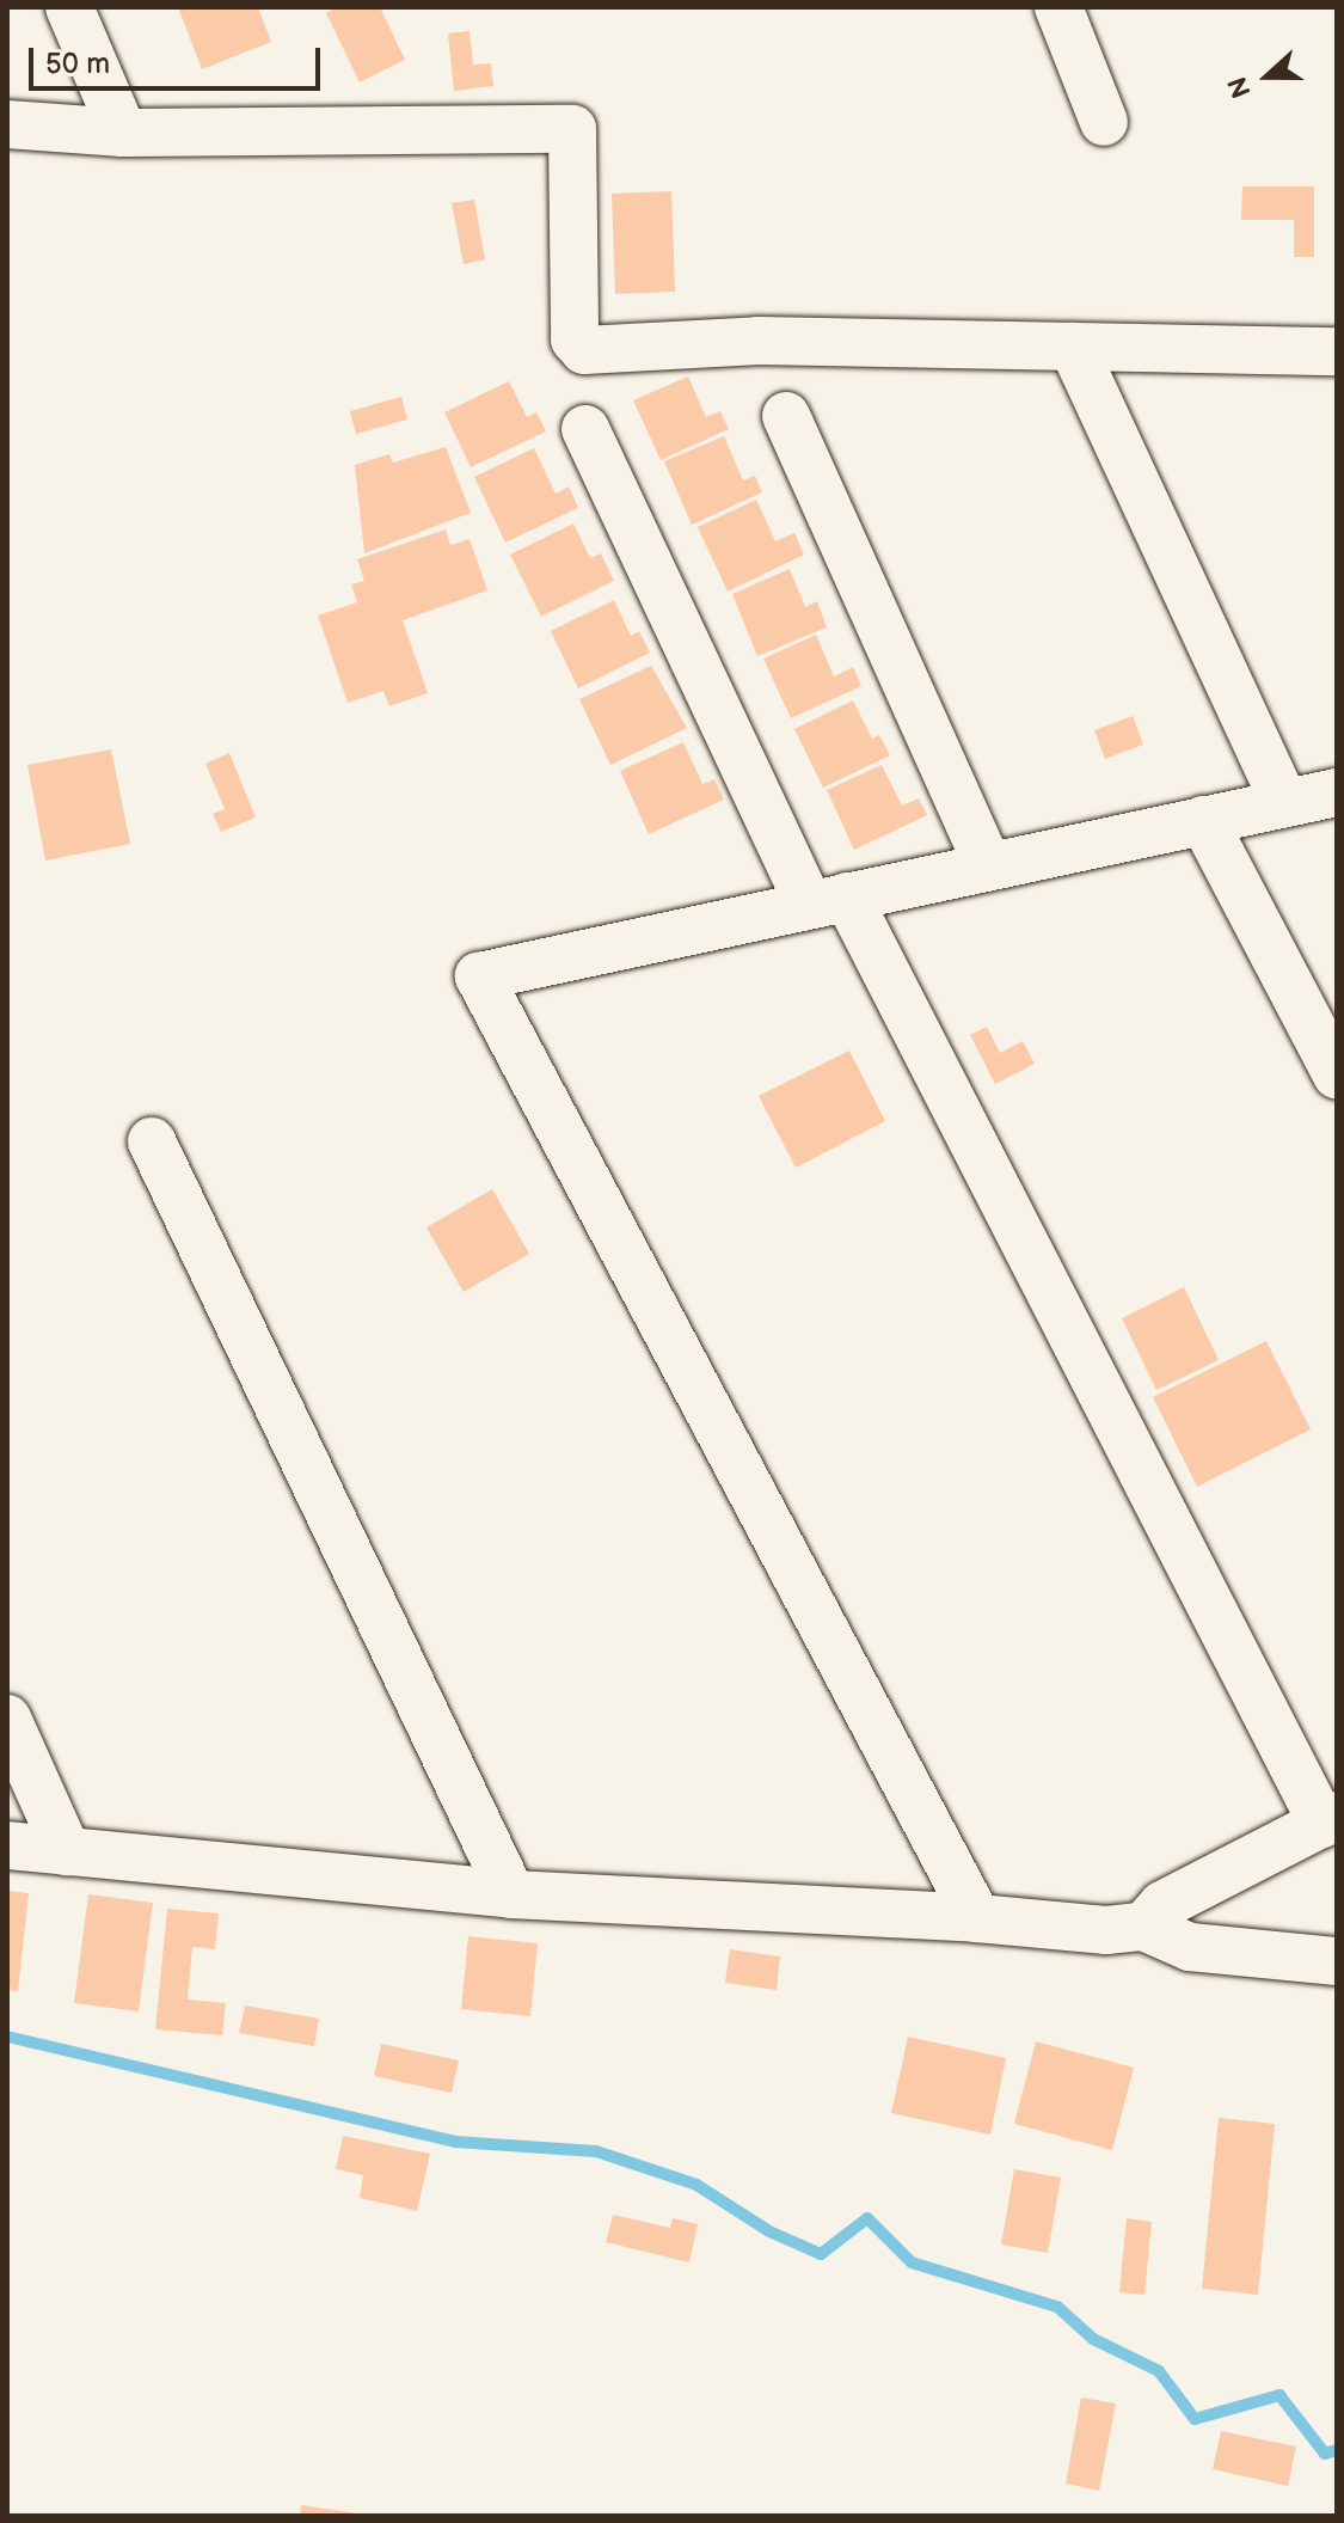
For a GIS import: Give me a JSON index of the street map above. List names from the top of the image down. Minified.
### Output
{"scale_bar":"50 m","north":"left"}
